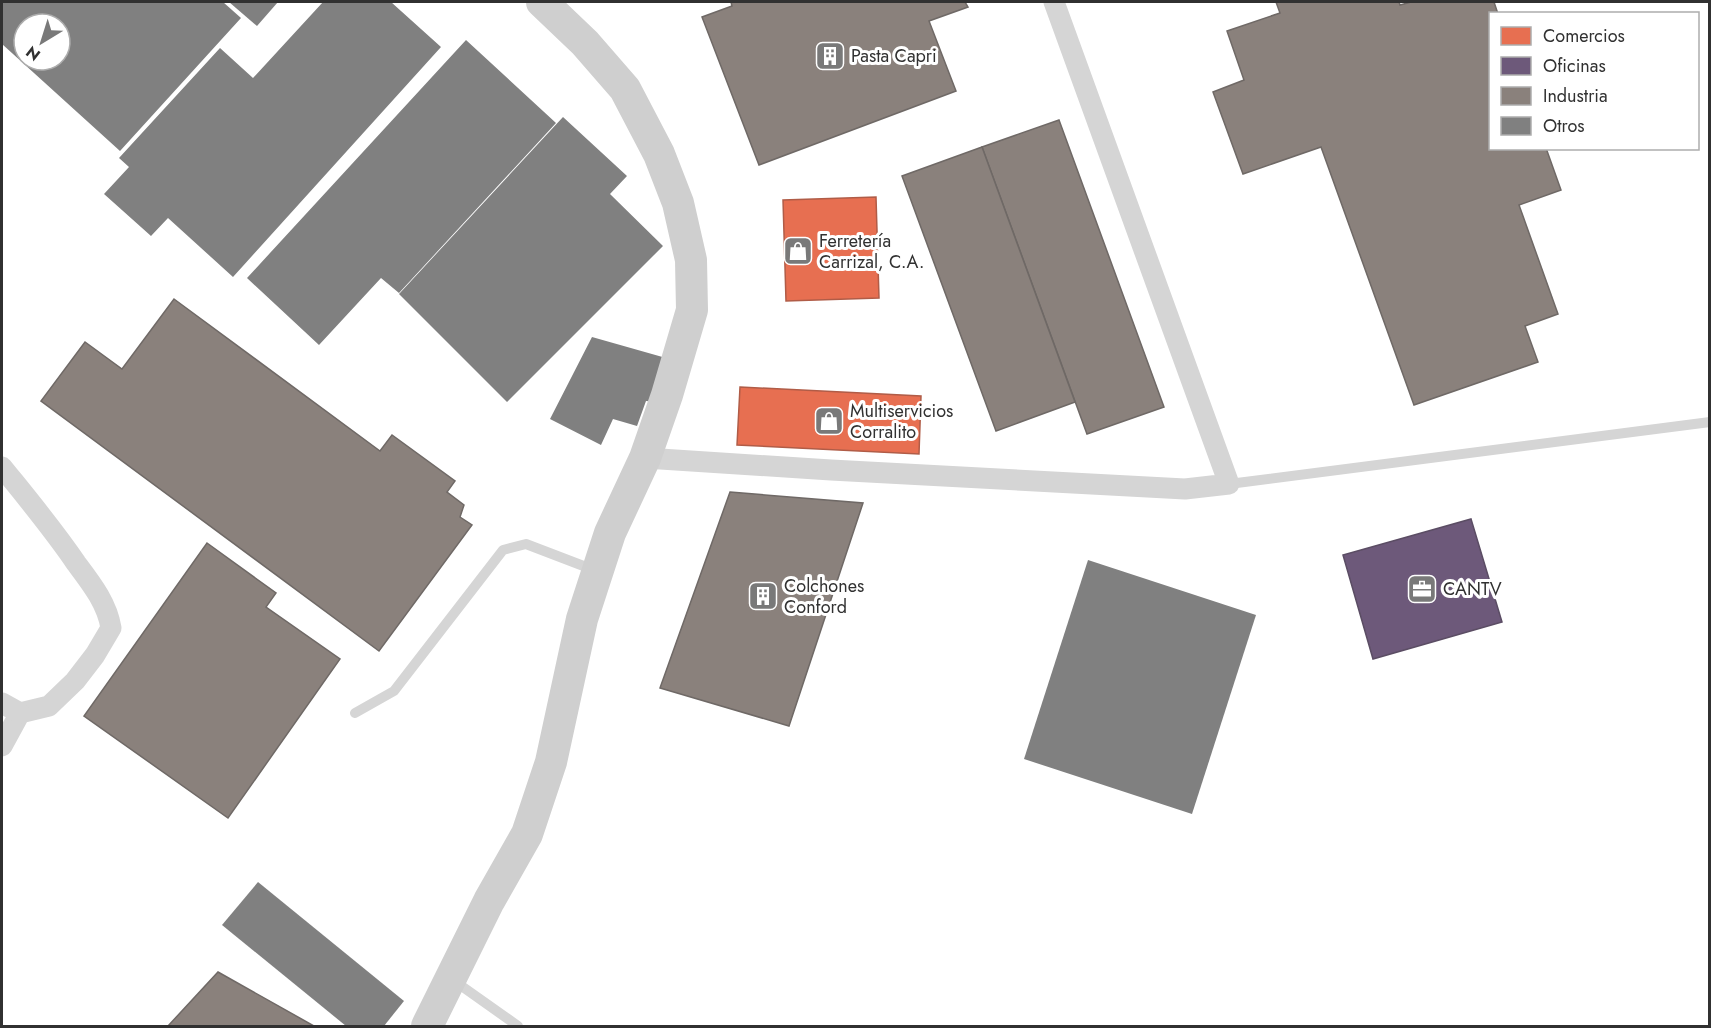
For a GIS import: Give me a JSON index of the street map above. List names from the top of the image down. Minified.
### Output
{"places":{"building":["Pasta Capri","Colchones Conford"],"shop":["Ferretería Carrizal, C.A.","Multiservicios Corralito"],"office":["CANTV"]},"legend":["Comercios","Oficinas","Industria","Otros"],"north":"bottom left"}
